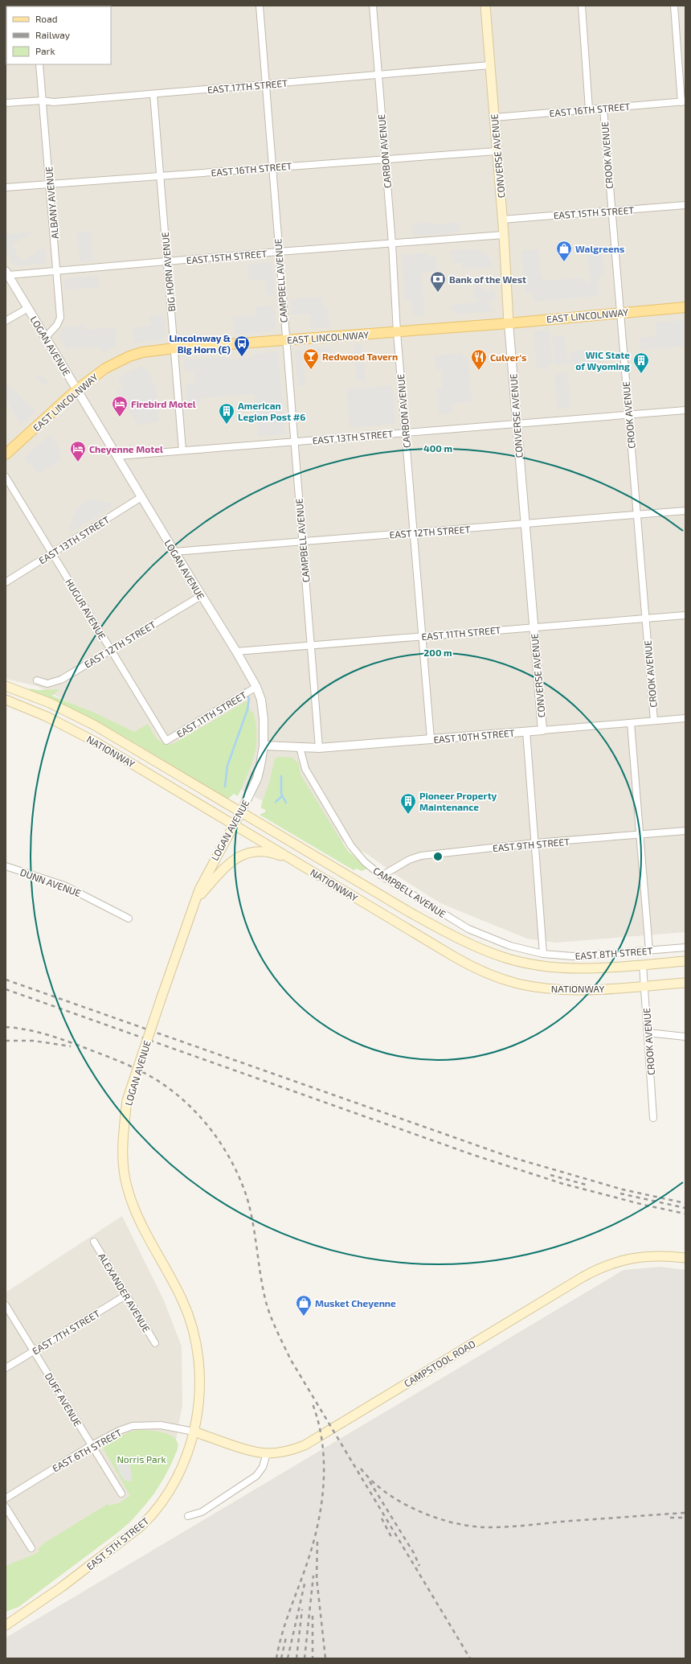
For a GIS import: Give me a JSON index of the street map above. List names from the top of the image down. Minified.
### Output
{"streets":{"main road":["CONVERSE AVENUE","EAST LINCOLNWAY","LOGAN AVENUE","NATIONWAY","CAMPSTOOL ROAD","EAST 5TH STREET"],"street":["EAST 17TH STREET","EAST 16TH STREET","CARBON AVENUE","CROOK AVENUE","ALBANY AVENUE","EAST 15TH STREET","BIG HORN AVENUE","CAMPBELL AVENUE","EAST 13TH STREET","EAST 12TH STREET","HUGUR AVENUE","EAST 11TH STREET","EAST 10TH STREET","EAST 9TH STREET","DUNN AVENUE","EAST 8TH STREET","ALEXANDER AVENUE","EAST 7TH STREET","DUFF AVENUE","EAST 6TH STREET"]},"crossings":[["EAST 17TH STREET","CARBON AVENUE"],["EAST 17TH STREET","CONVERSE AVENUE"],["EAST 17TH STREET","ALBANY AVENUE"],["EAST 17TH STREET","BIG HORN AVENUE"],["EAST 17TH STREET","CAMPBELL AVENUE"],["EAST 16TH STREET","CARBON AVENUE"],["EAST 16TH STREET","CROOK AVENUE"],["EAST 16TH STREET","CONVERSE AVENUE"],["EAST 16TH STREET","ALBANY AVENUE"],["EAST 16TH STREET","BIG HORN AVENUE"],["EAST 16TH STREET","CAMPBELL AVENUE"],["CARBON AVENUE","EAST 15TH STREET"],["CARBON AVENUE","EAST LINCOLNWAY"],["CARBON AVENUE","EAST 13TH STREET"],["CARBON AVENUE","EAST 12TH STREET"],["CARBON AVENUE","EAST 11TH STREET"],["CARBON AVENUE","EAST 10TH STREET"],["CROOK AVENUE","EAST 15TH STREET"],["CROOK AVENUE","EAST LINCOLNWAY"],["CROOK AVENUE","EAST 13TH STREET"],["CROOK AVENUE","EAST 12TH STREET"],["CROOK AVENUE","EAST 11TH STREET"],["CROOK AVENUE","EAST 10TH STREET"],["CROOK AVENUE","NATIONWAY"],["CONVERSE AVENUE","EAST 15TH STREET"],["CONVERSE AVENUE","EAST LINCOLNWAY"],["CONVERSE AVENUE","EAST 13TH STREET"],["CONVERSE AVENUE","EAST 12TH STREET"],["CONVERSE AVENUE","EAST 11TH STREET"],["CONVERSE AVENUE","EAST 10TH STREET"],["ALBANY AVENUE","EAST 15TH STREET"],["ALBANY AVENUE","LOGAN AVENUE"],["EAST 15TH STREET","BIG HORN AVENUE"],["EAST 15TH STREET","CAMPBELL AVENUE"],["EAST 15TH STREET","LOGAN AVENUE"],["BIG HORN AVENUE","EAST LINCOLNWAY"],["BIG HORN AVENUE","EAST 13TH STREET"],["CAMPBELL AVENUE","EAST LINCOLNWAY"],["CAMPBELL AVENUE","EAST 13TH STREET"],["CAMPBELL AVENUE","EAST 12TH STREET"],["CAMPBELL AVENUE","EAST 11TH STREET"],["CAMPBELL AVENUE","EAST 10TH STREET"],["CAMPBELL AVENUE","EAST 9TH STREET"],["CAMPBELL AVENUE","EAST 8TH STREET"],["EAST LINCOLNWAY","LOGAN AVENUE"],["LOGAN AVENUE","EAST 13TH STREET"],["LOGAN AVENUE","EAST 12TH STREET"],["LOGAN AVENUE","EAST 11TH STREET"],["LOGAN AVENUE","EAST 10TH STREET"],["LOGAN AVENUE","NATIONWAY"],["LOGAN AVENUE","CAMPSTOOL ROAD"],["LOGAN AVENUE","EAST 6TH STREET"],["LOGAN AVENUE","EAST 5TH STREET"],["EAST 13TH STREET","HUGUR AVENUE"],["EAST 12TH STREET","HUGUR AVENUE"],["HUGUR AVENUE","EAST 11TH STREET"],["ALEXANDER AVENUE","EAST 7TH STREET"],["EAST 7TH STREET","DUFF AVENUE"],["CAMPSTOOL ROAD","EAST 6TH STREET"],["CAMPSTOOL ROAD","EAST 5TH STREET"],["DUFF AVENUE","EAST 6TH STREET"],["EAST 6TH STREET","EAST 5TH STREET"]],"parks":["Norris Park"],"places":{"shop":["Walgreens","Musket Cheyenne"],"bank":["Bank of the West"],"bus stop":["Lincolnway & Big Horn (E)"],"bar":["Redwood Tavern"],"restaurant":["Culver's"],"building":["WIC State of Wyoming","American Legion Post #6","Pioneer Property Maintenance"],"hotel":["Firebird Motel","Cheyenne Motel"]},"legend":["Road","Railway","Park"],"rings":["400 m","200 m"]}
